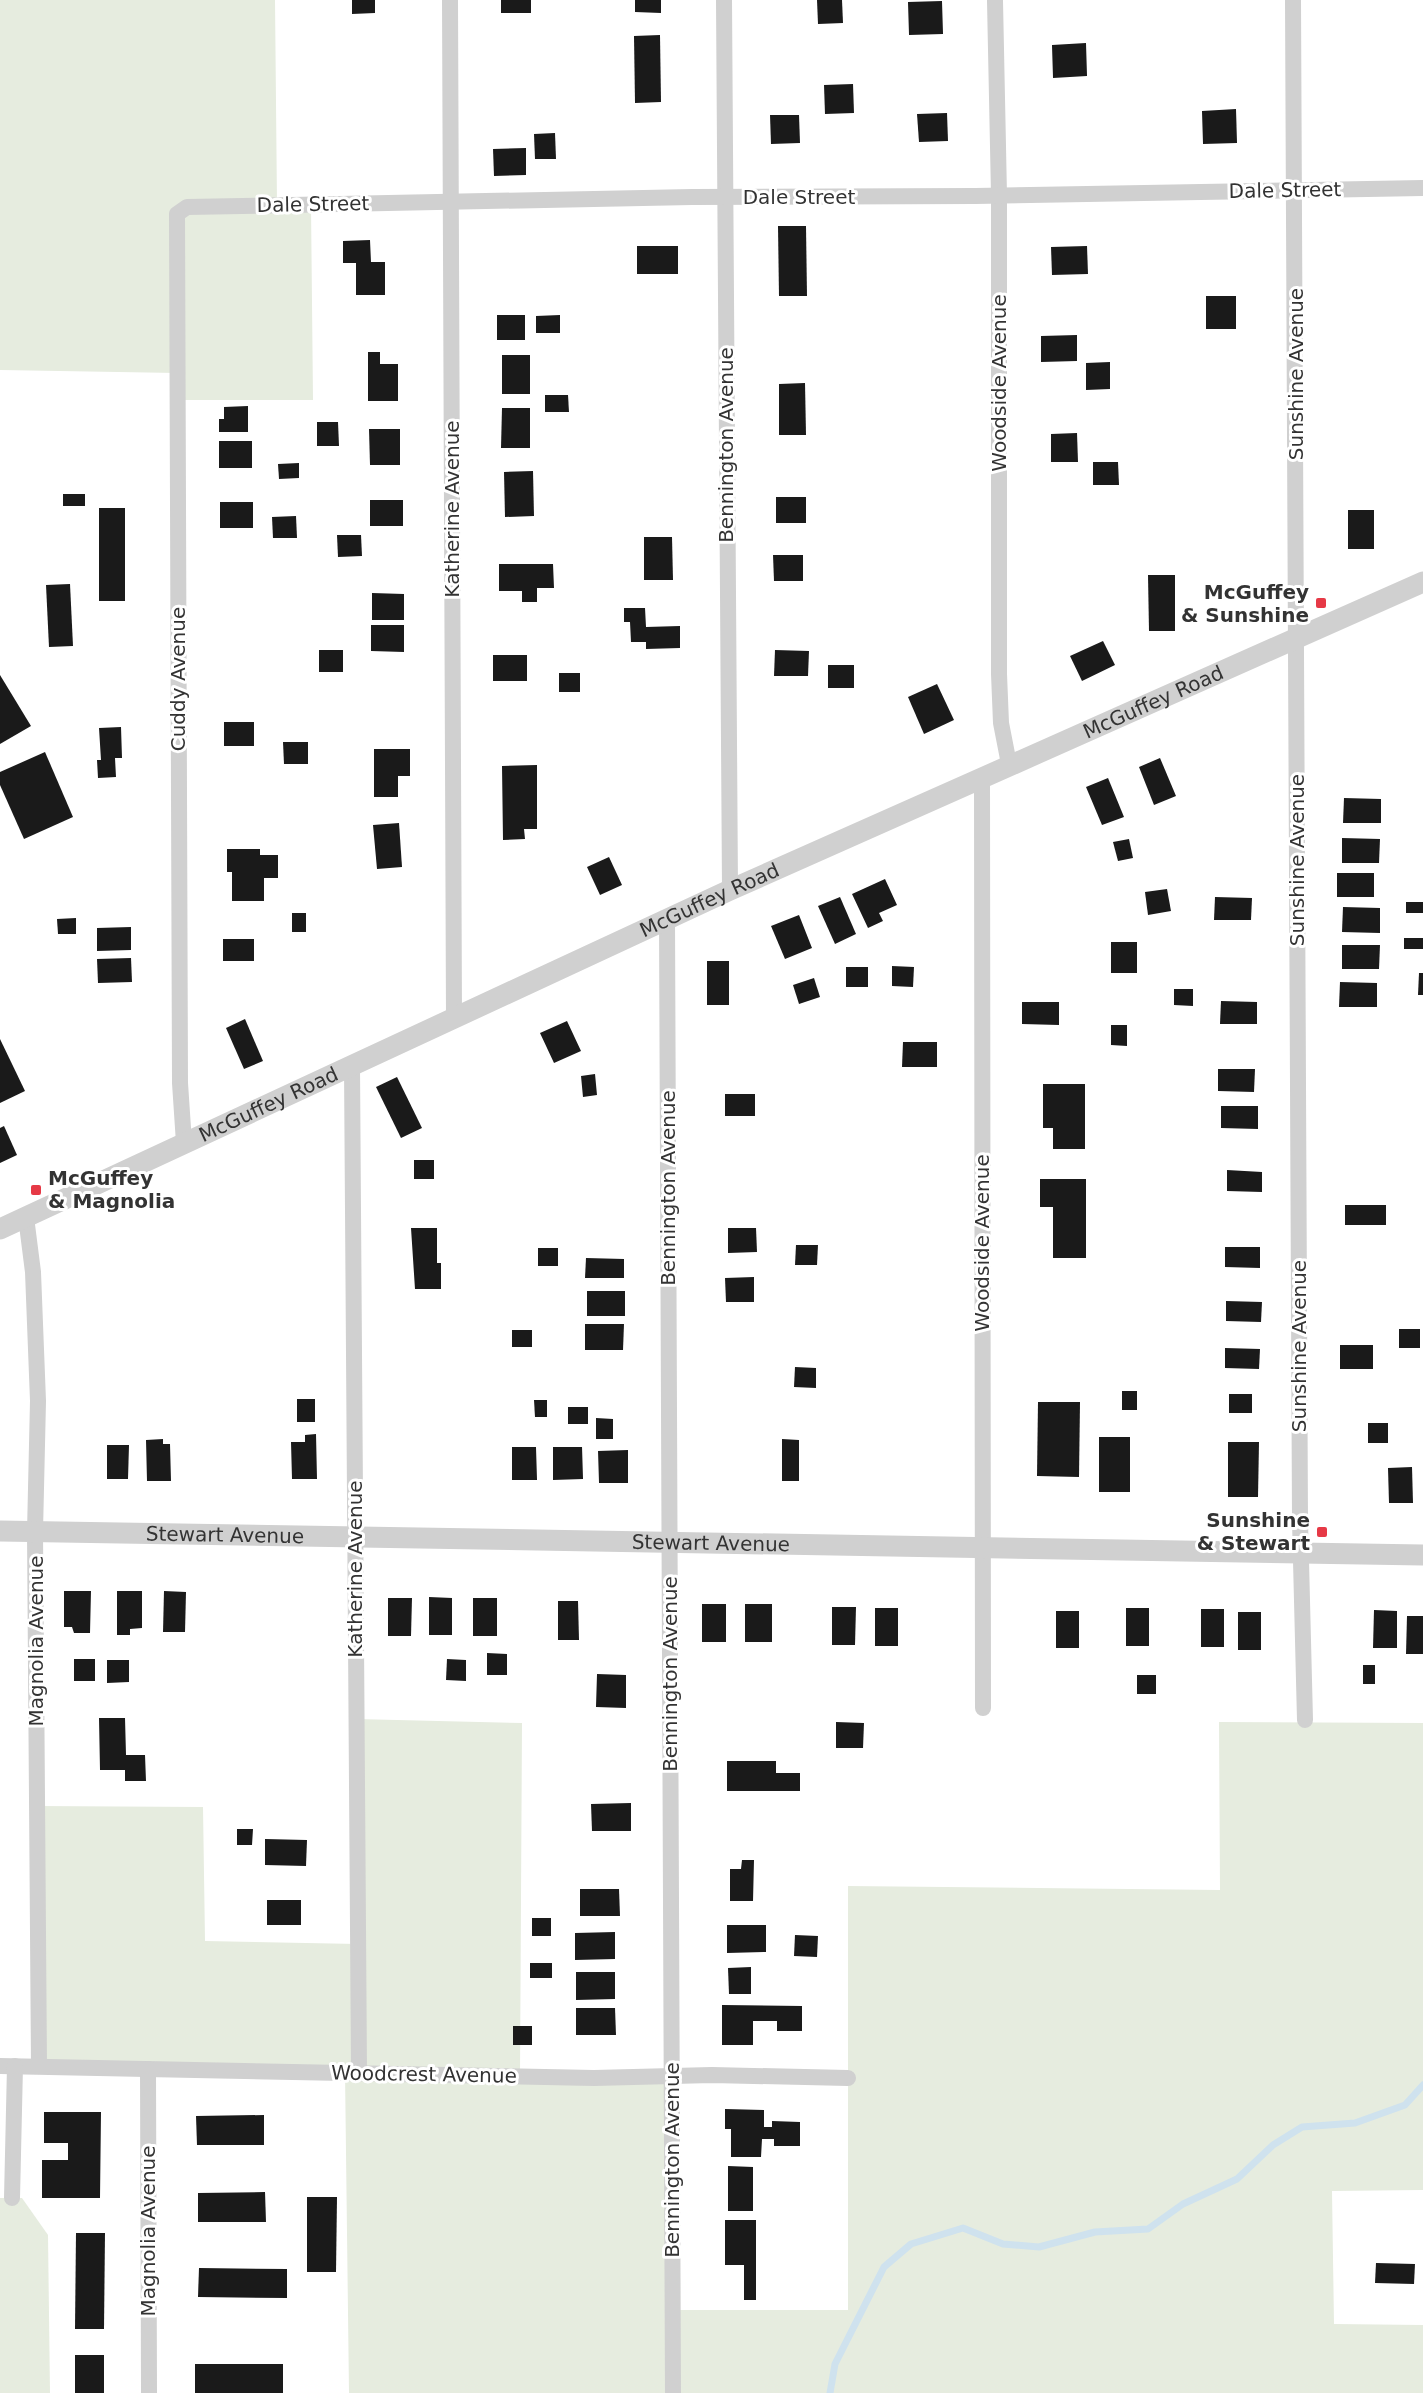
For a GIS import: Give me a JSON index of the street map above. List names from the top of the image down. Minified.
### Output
{"streets":{"street":["Dale Street","Sunshine Avenue","Woodside Avenue","Bennington Avenue","Katherine Avenue","Cuddy Avenue","McGuffey Road","Stewart Avenue","Magnolia Avenue","Woodcrest Avenue"]},"crossings":[["Dale Street","Sunshine Avenue"],["Dale Street","Woodside Avenue"],["Dale Street","Bennington Avenue"],["Dale Street","Katherine Avenue"],["Dale Street","Cuddy Avenue"],["Sunshine Avenue","McGuffey Road"],["Sunshine Avenue","Stewart Avenue"],["Woodside Avenue","McGuffey Road"],["Woodside Avenue","Stewart Avenue"],["Bennington Avenue","McGuffey Road"],["Bennington Avenue","Stewart Avenue"],["Bennington Avenue","Woodcrest Avenue"],["Katherine Avenue","McGuffey Road"],["Katherine Avenue","Stewart Avenue"],["Katherine Avenue","Woodcrest Avenue"],["Cuddy Avenue","McGuffey Road"],["McGuffey Road","Magnolia Avenue"],["Stewart Avenue","Magnolia Avenue"],["Magnolia Avenue","Woodcrest Avenue"]],"places":{"transit":["McGuffey & Sunshine","McGuffey & Magnolia","Sunshine & Stewart"]}}
